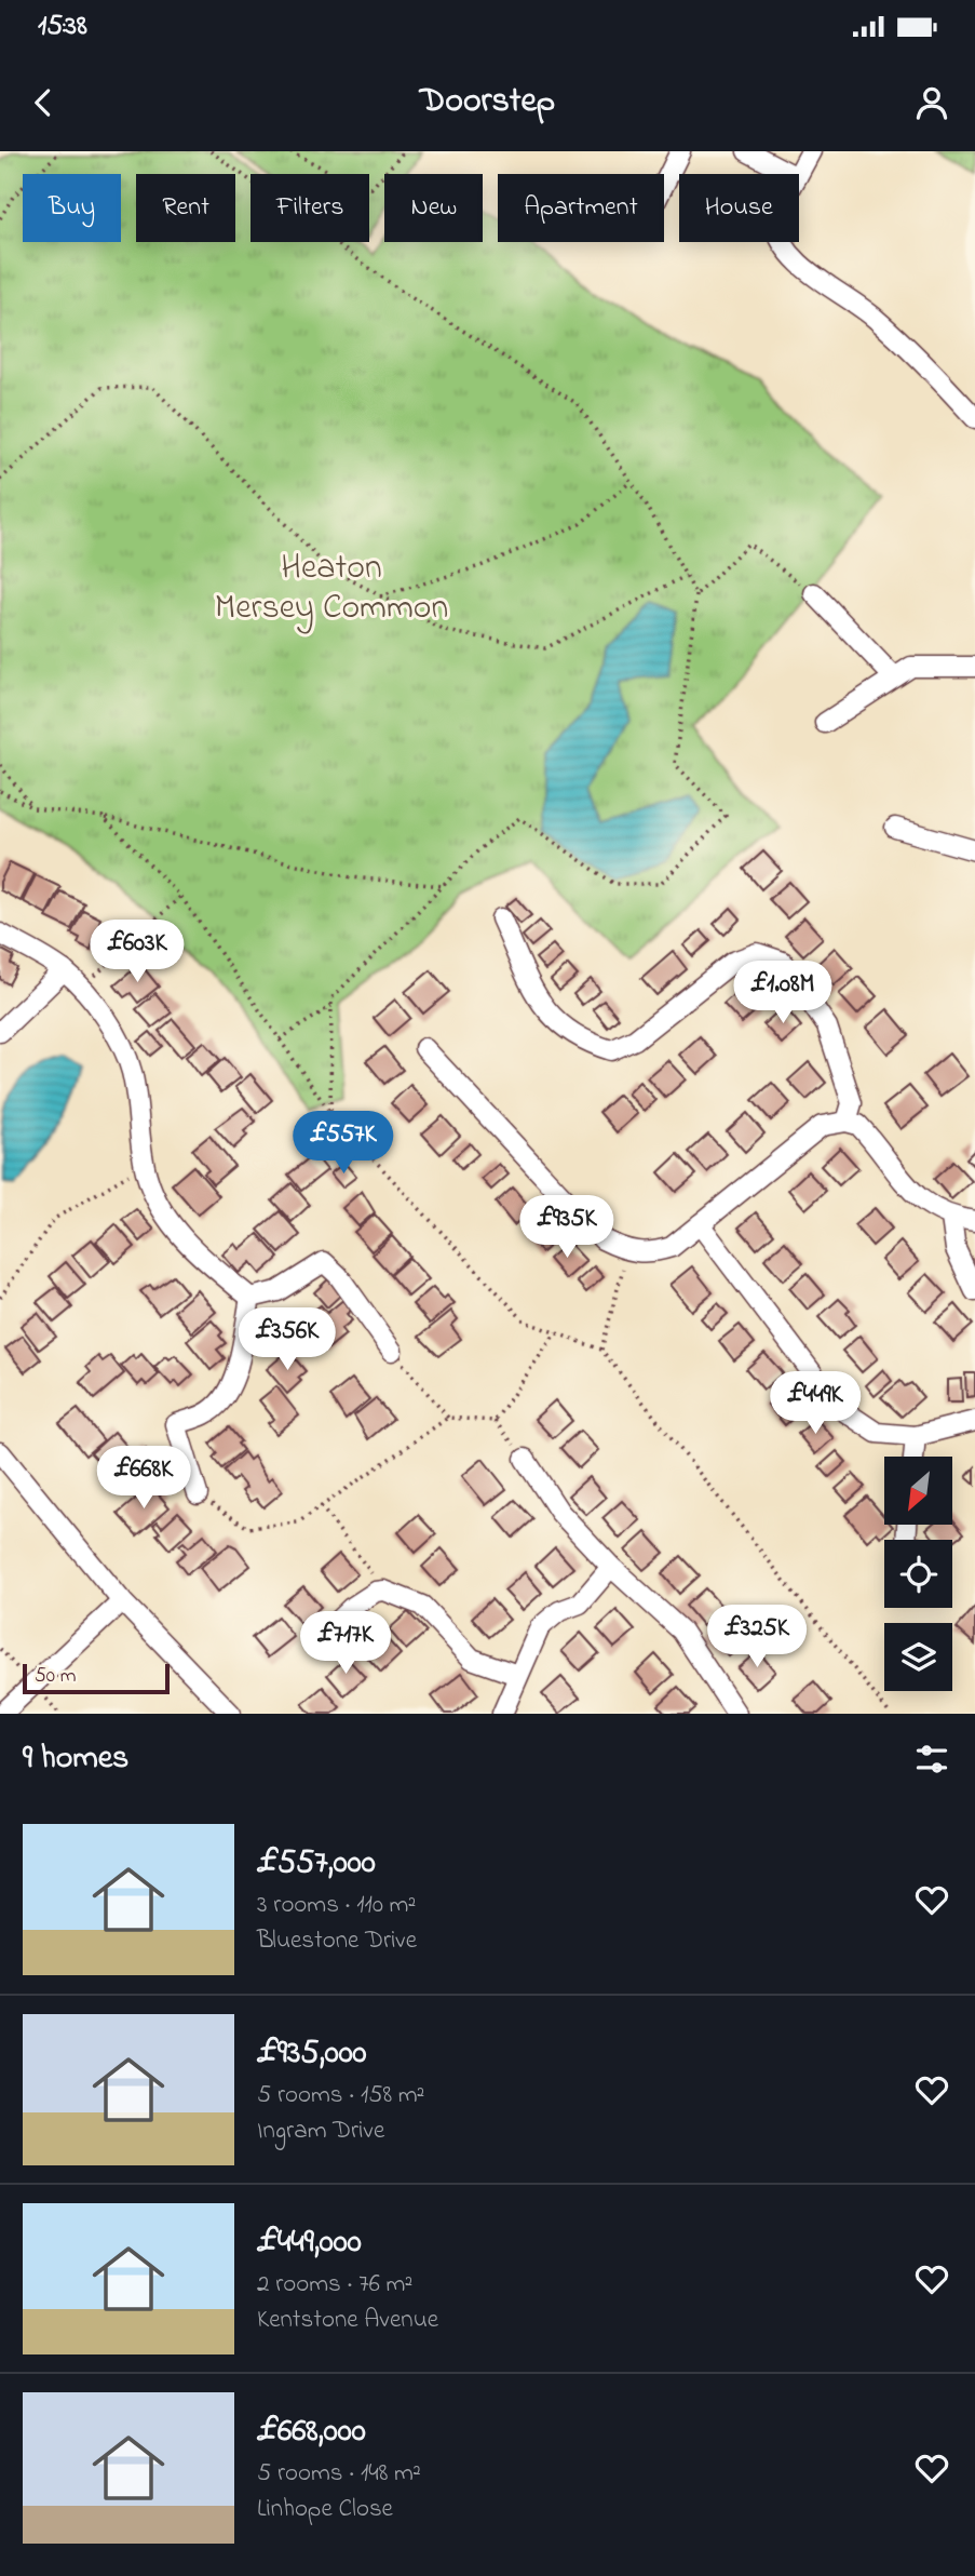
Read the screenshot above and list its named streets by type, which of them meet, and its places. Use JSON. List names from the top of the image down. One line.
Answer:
{"parks":["Heaton Mersey Common"],"scale_bar":"50 m","north":"bottom left","page":{"status":"15:38","header":"Doorstep","chip":["Buy","Rent","Filters","New","Apartment","House"],"price":["£603K","£1.08M","£557K","£935K","£356K","£449K","£668K","£325K","£717K"],"scale":"50 m","heading":"9 homes","list":[{"name":"£557,000","note":"3 rooms · 110 m² · Bluestone Drive"},{"name":"£935,000","note":"5 rooms · 158 m² · Ingram Drive"},{"name":"£449,000","note":"2 rooms · 76 m² · Kentstone Avenue"},{"name":"£668,000","note":"5 rooms · 148 m² · Linhope Close"}]}}
